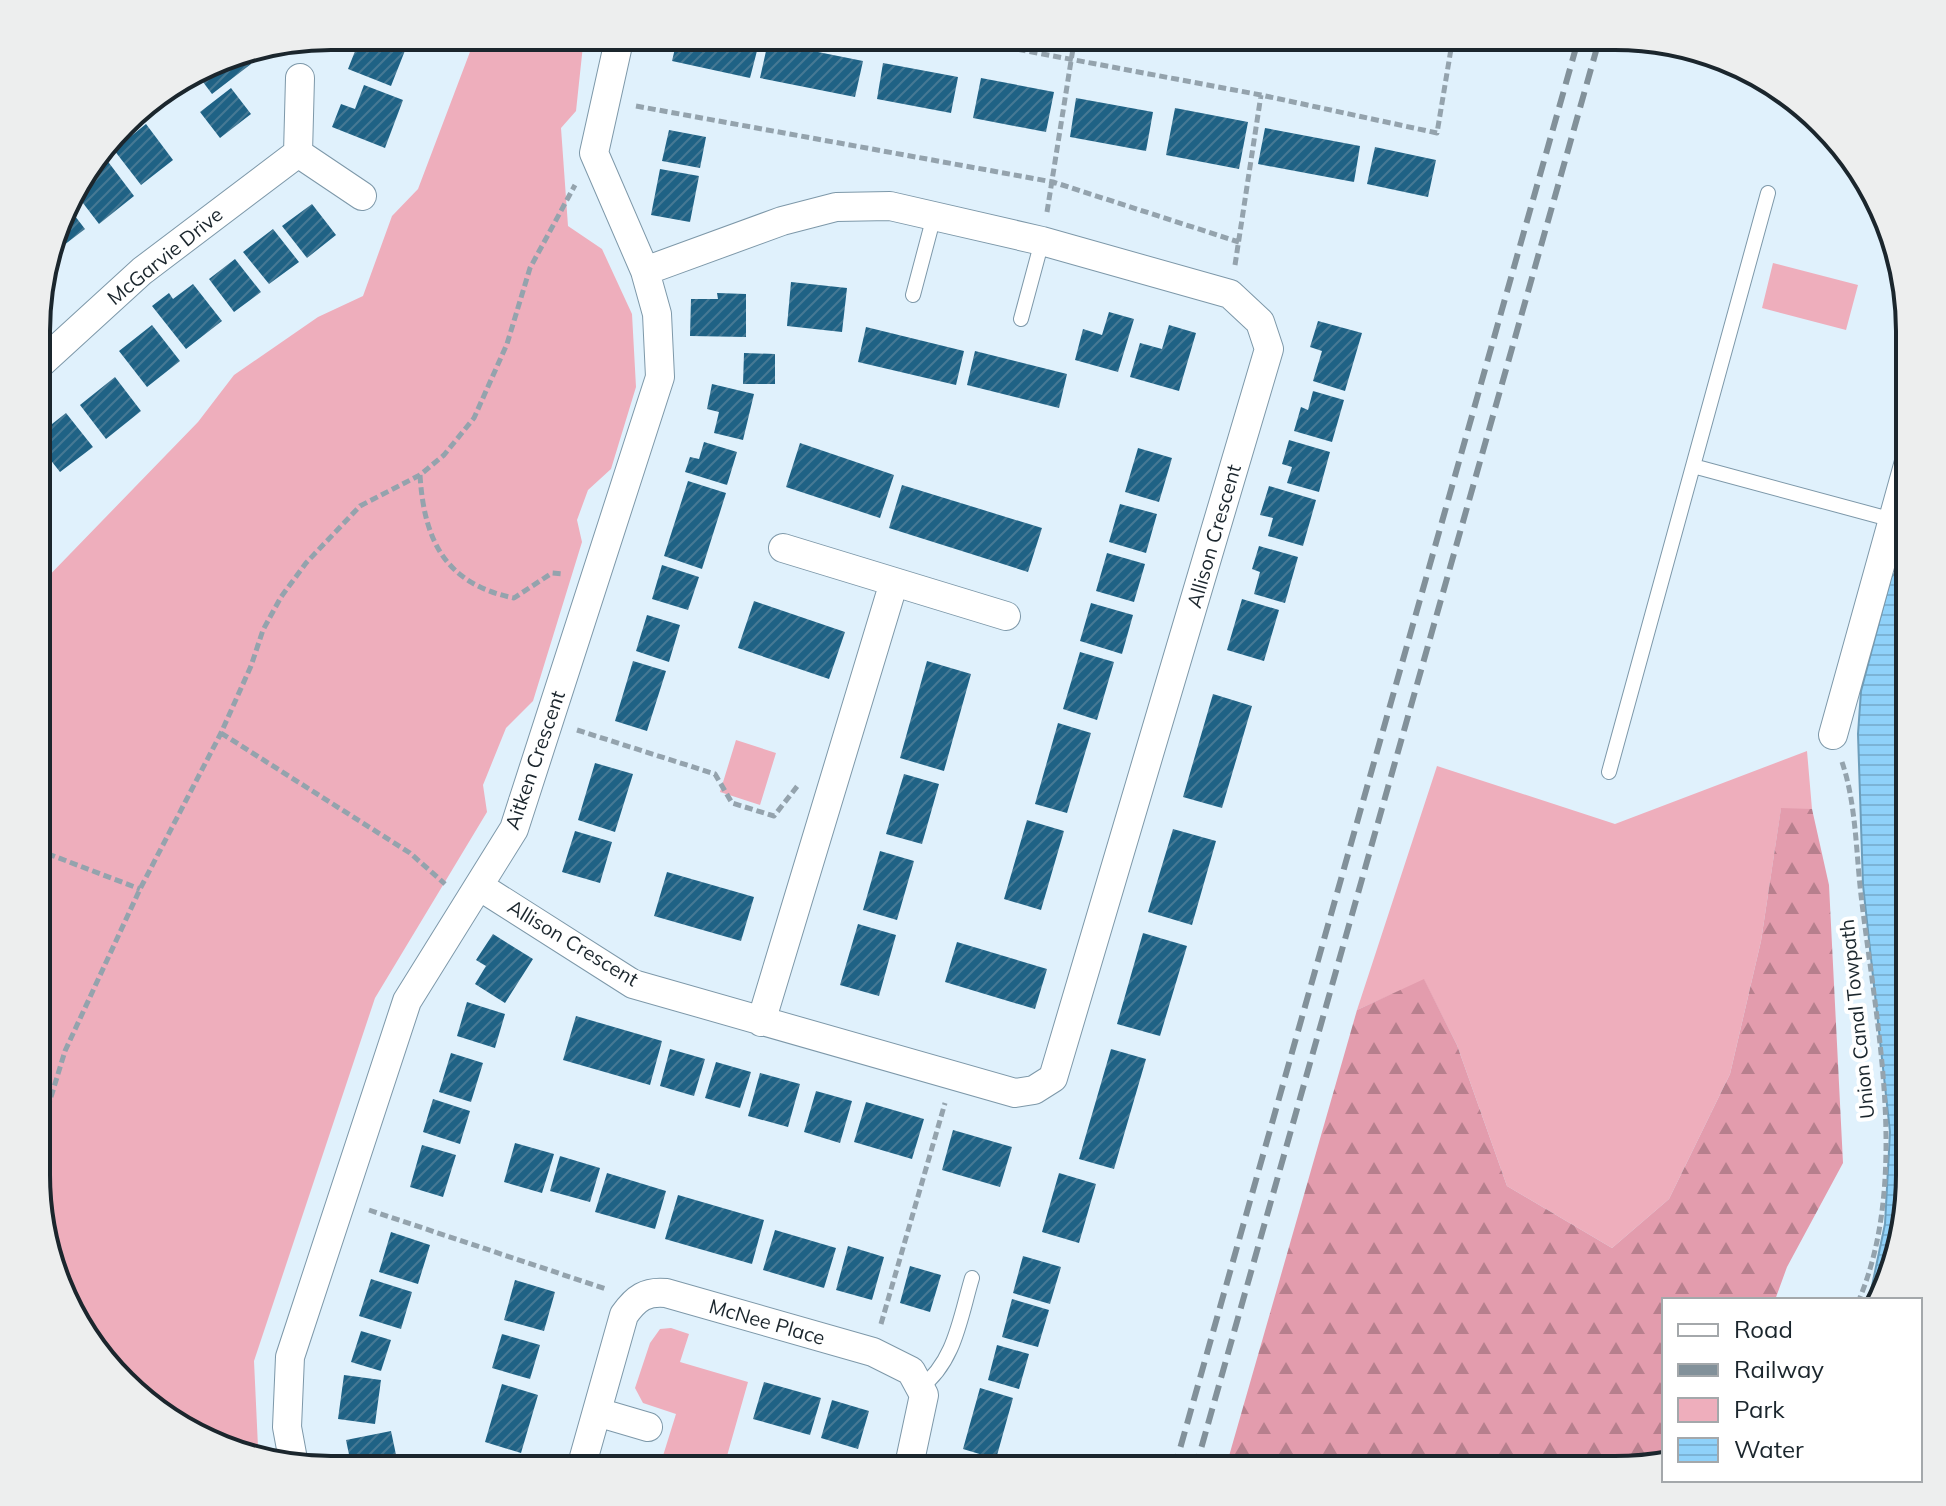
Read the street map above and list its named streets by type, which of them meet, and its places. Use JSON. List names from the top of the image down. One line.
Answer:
{"streets":{"street":["McGarvie Drive","Allison Crescent","Aitken Crescent","McNee Place"],"path":["Union Canal Towpath"]},"crossings":[["Allison Crescent","Aitken Crescent"]],"legend":["Road","Railway","Park","Water"]}
